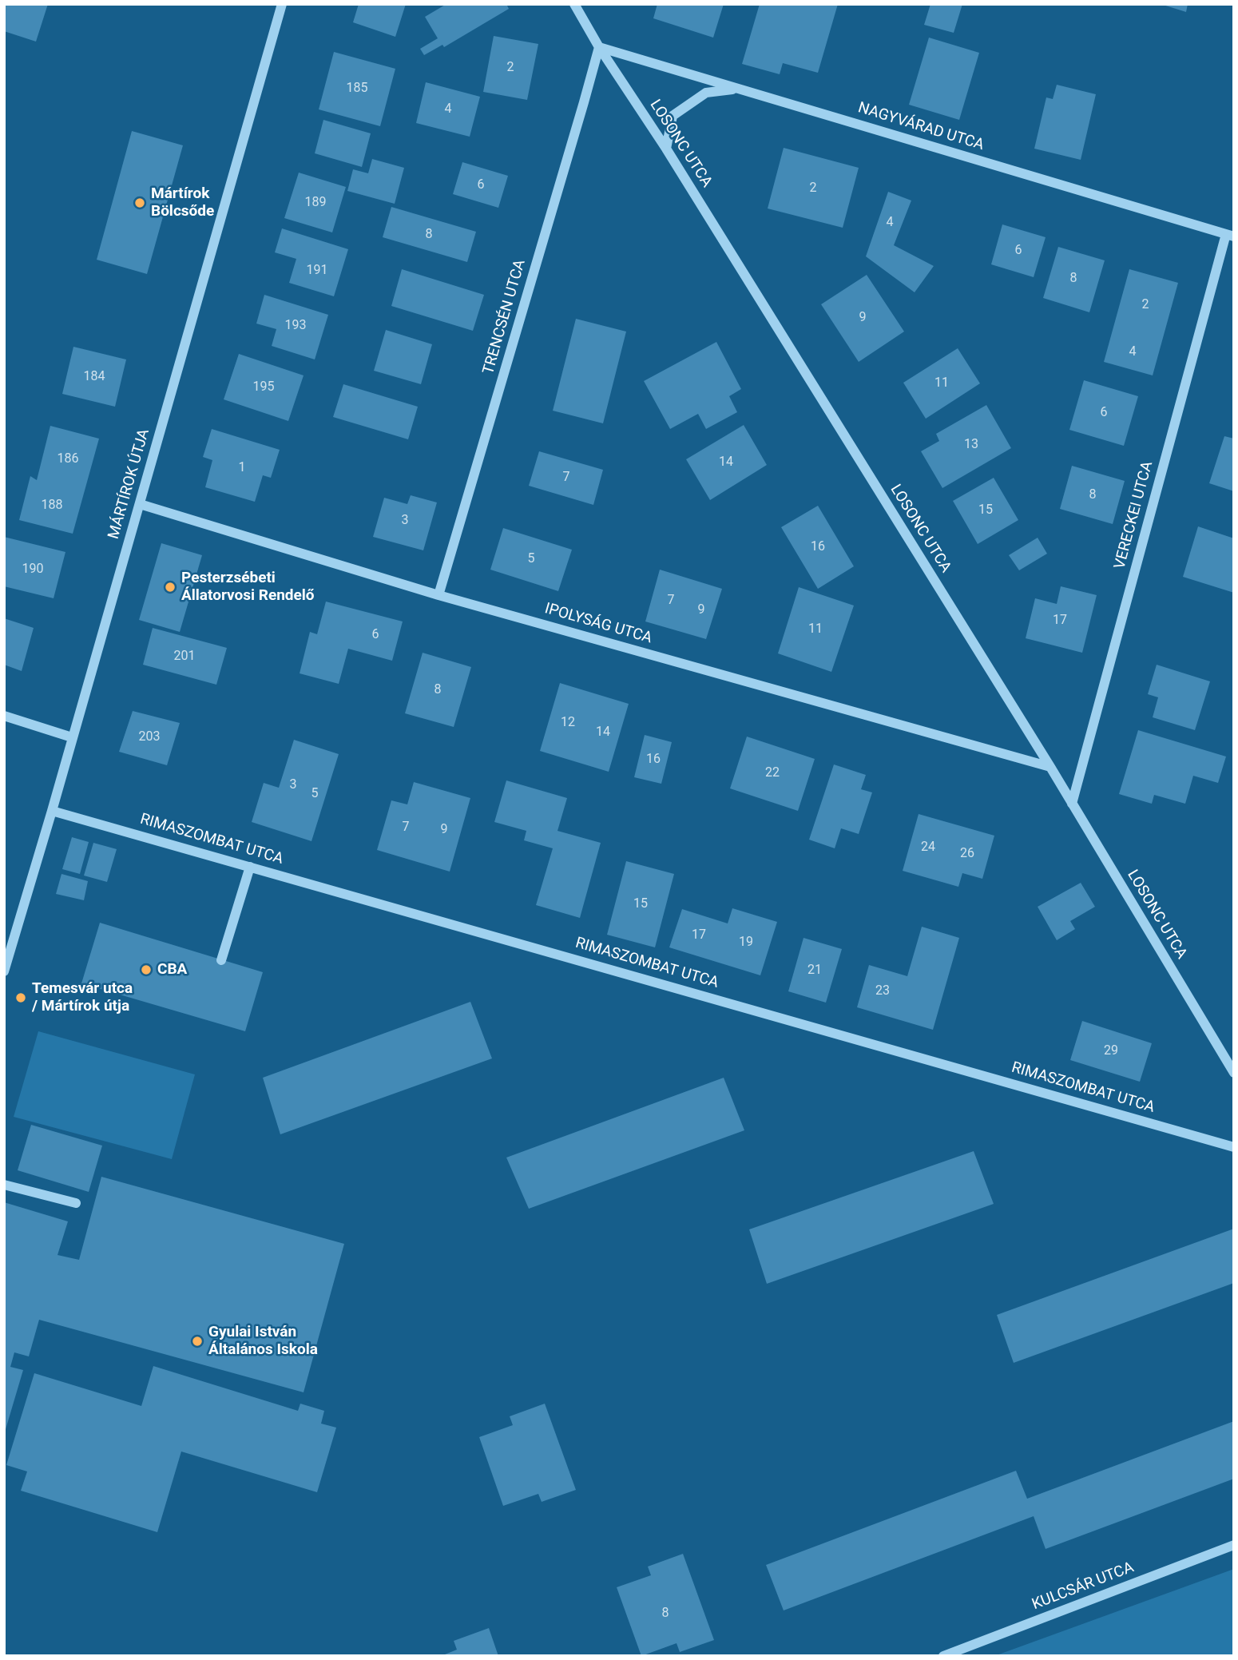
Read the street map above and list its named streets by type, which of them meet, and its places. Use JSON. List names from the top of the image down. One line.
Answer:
{"streets":{"street":["NAGYVÁRAD UTCA","LOSONC UTCA","TRENCSÉN UTCA","MÁRTÍROK ÚTJA","VERECKEI UTCA","IPOLYSÁG UTCA","RIMASZOMBAT UTCA","KULCSÁR UTCA"]},"crossings":[["NAGYVÁRAD UTCA","LOSONC UTCA"],["NAGYVÁRAD UTCA","TRENCSÉN UTCA"],["NAGYVÁRAD UTCA","VERECKEI UTCA"],["LOSONC UTCA","TRENCSÉN UTCA"],["LOSONC UTCA","VERECKEI UTCA"],["LOSONC UTCA","IPOLYSÁG UTCA"],["TRENCSÉN UTCA","IPOLYSÁG UTCA"],["MÁRTÍROK ÚTJA","IPOLYSÁG UTCA"],["MÁRTÍROK ÚTJA","RIMASZOMBAT UTCA"]],"places":["Mártírok Bölcsőde","Pesterzsébeti Állatorvosi Rendelő","CBA","Temesvár utca / Mártírok útja","Gyulai István Általános Iskola"],"house_numbers":["2","185","4","6","2","189","4","8","6","191","8","2","9","193","4","184","11","195","6","13","186","14","1","7","8","188","15","3","16","5","190","7","9","17","11","6","201","8","12","14","203","16","22","3","5","7","9","24","26","15","17","19","21","23","29","8"]}
